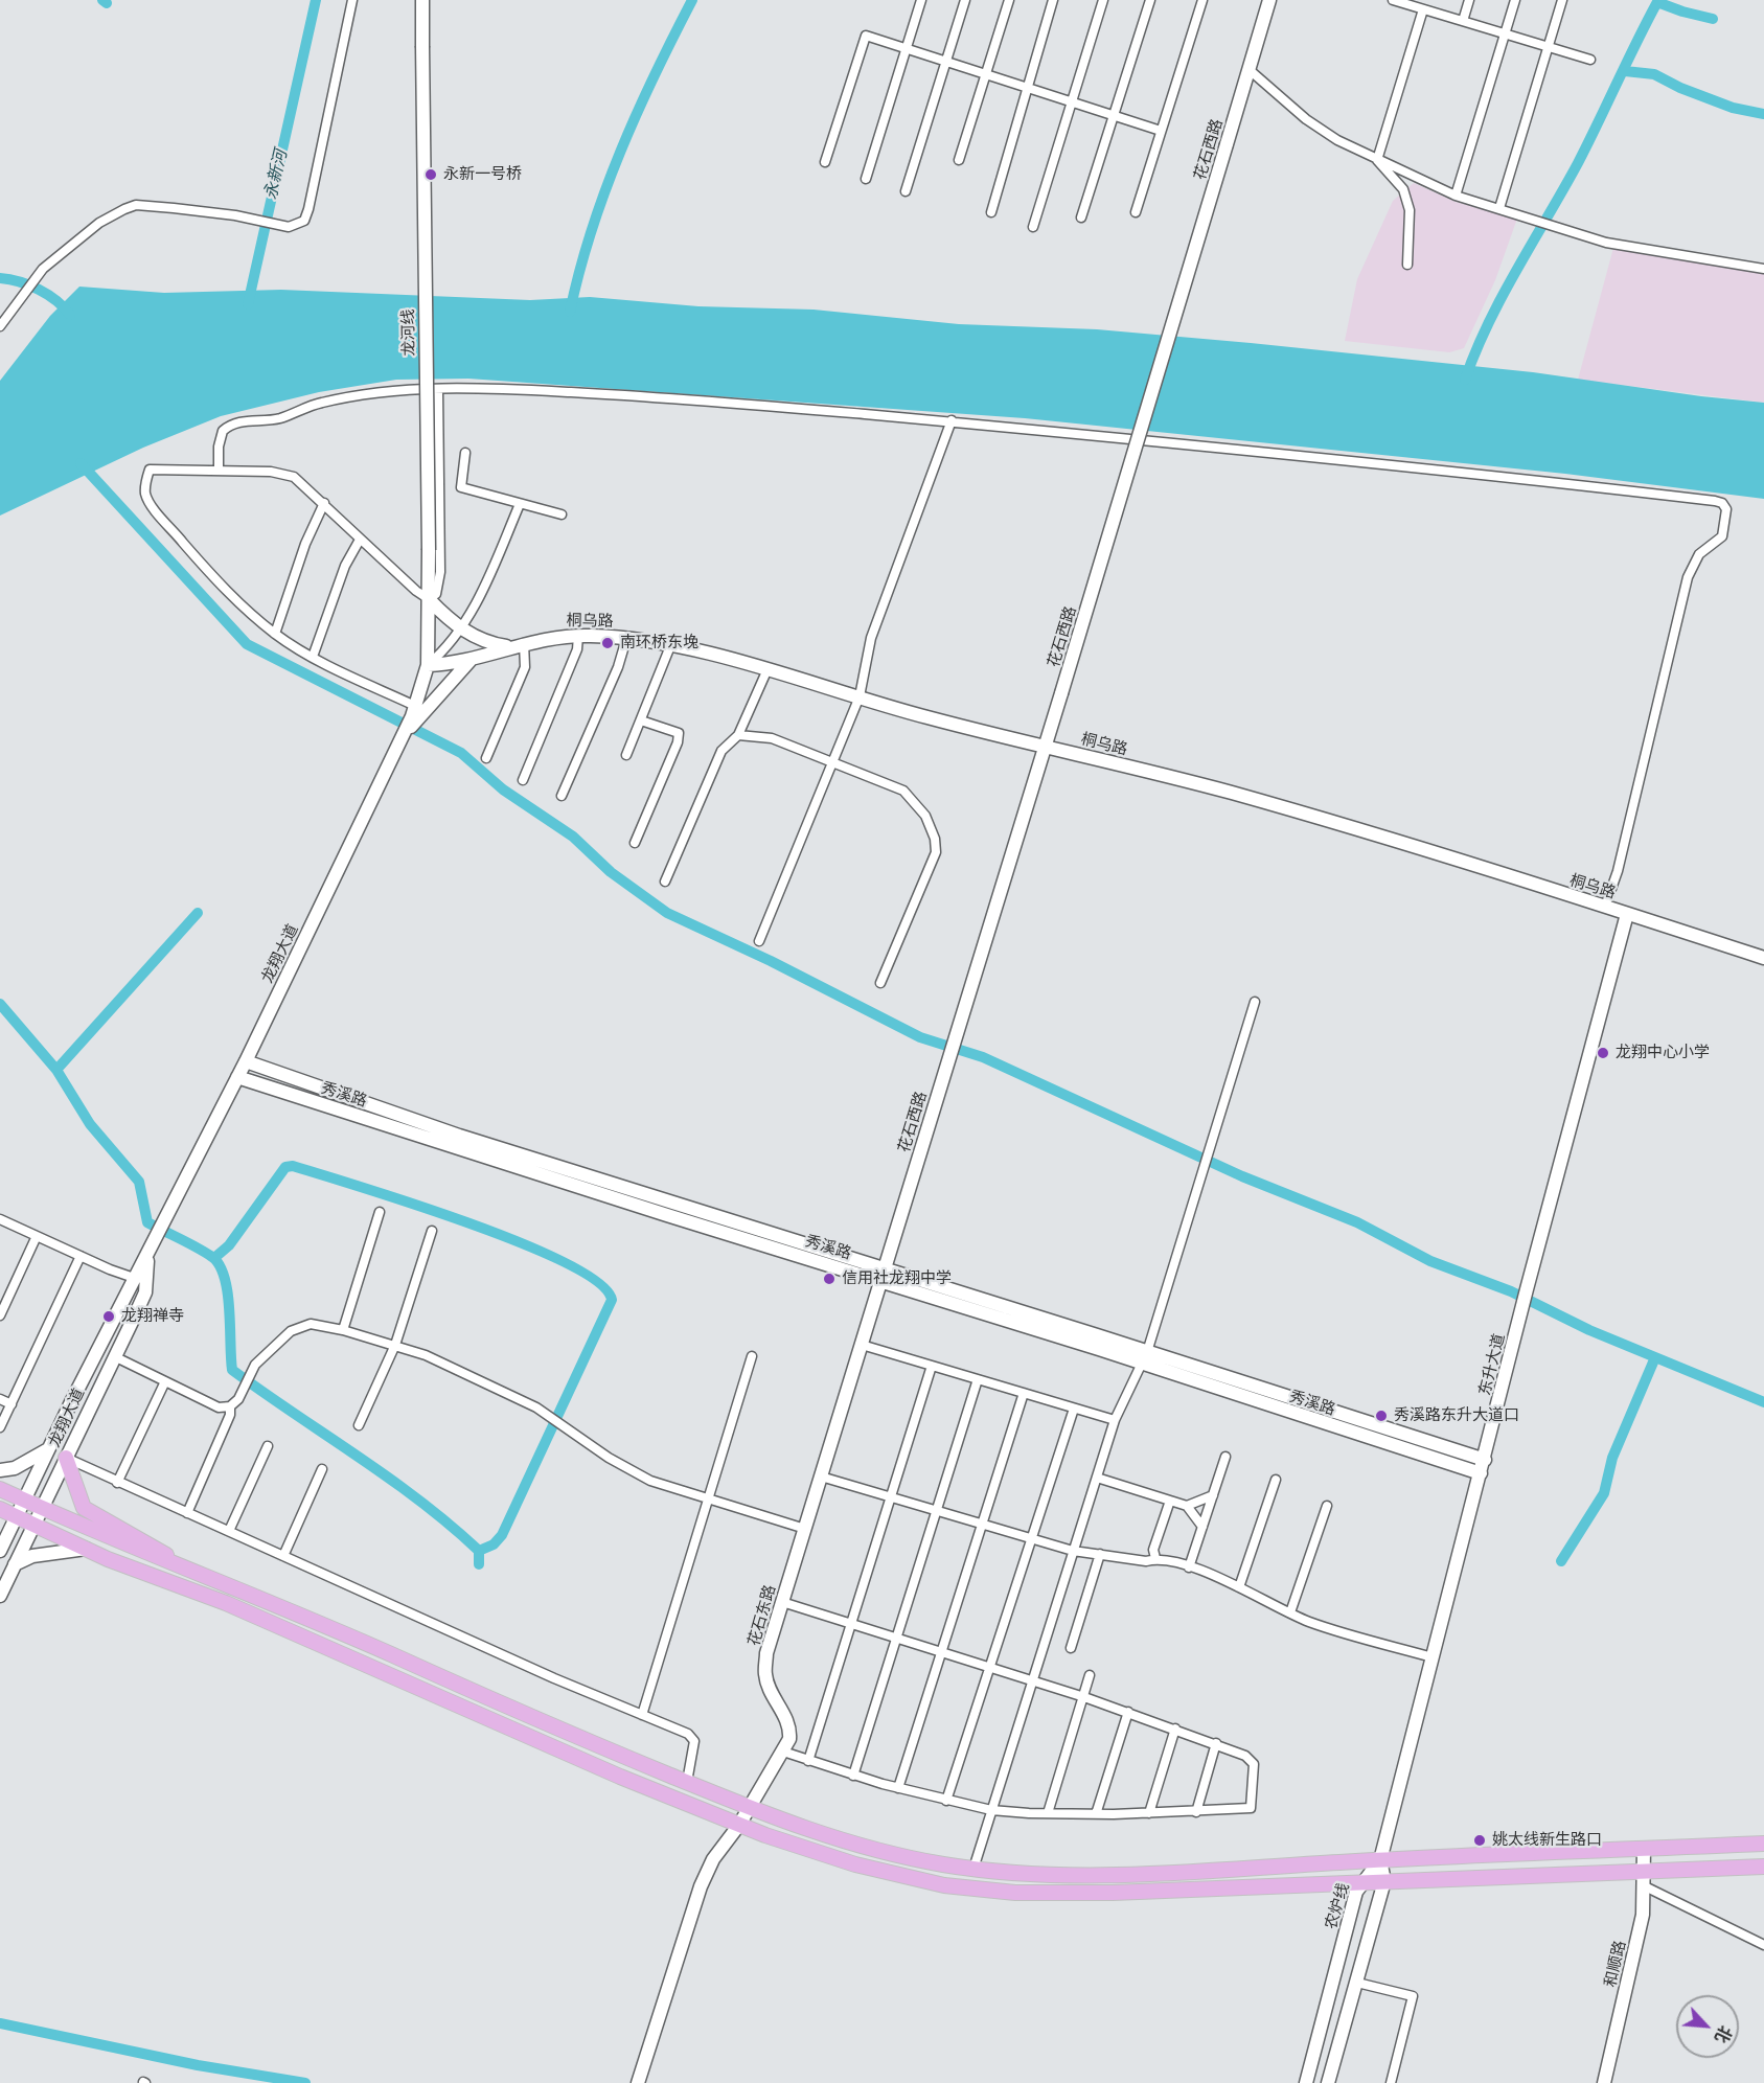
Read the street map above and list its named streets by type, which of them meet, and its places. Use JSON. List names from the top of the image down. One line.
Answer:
{"streets":{"street":["花石西路","龙河线","桐乌路","龙翔大道","秀溪路","东升大道","花石东路","农炉线","和顺路"]},"crossings":[["花石西路","桐乌路"],["花石西路","秀溪路"],["花石西路","花石东路"],["龙河线","桐乌路"],["龙河线","龙翔大道"],["桐乌路","龙翔大道"],["桐乌路","东升大道"],["龙翔大道","秀溪路"],["秀溪路","东升大道"],["秀溪路","花石东路"],["东升大道","农炉线"]],"water":["永新河"],"places":["永新一号桥","南环桥东堍","龙翔中心小学","信用社龙翔中学","龙翔禅寺","秀溪路东升大道口","姚太线新生路口"],"north":"bottom right"}
